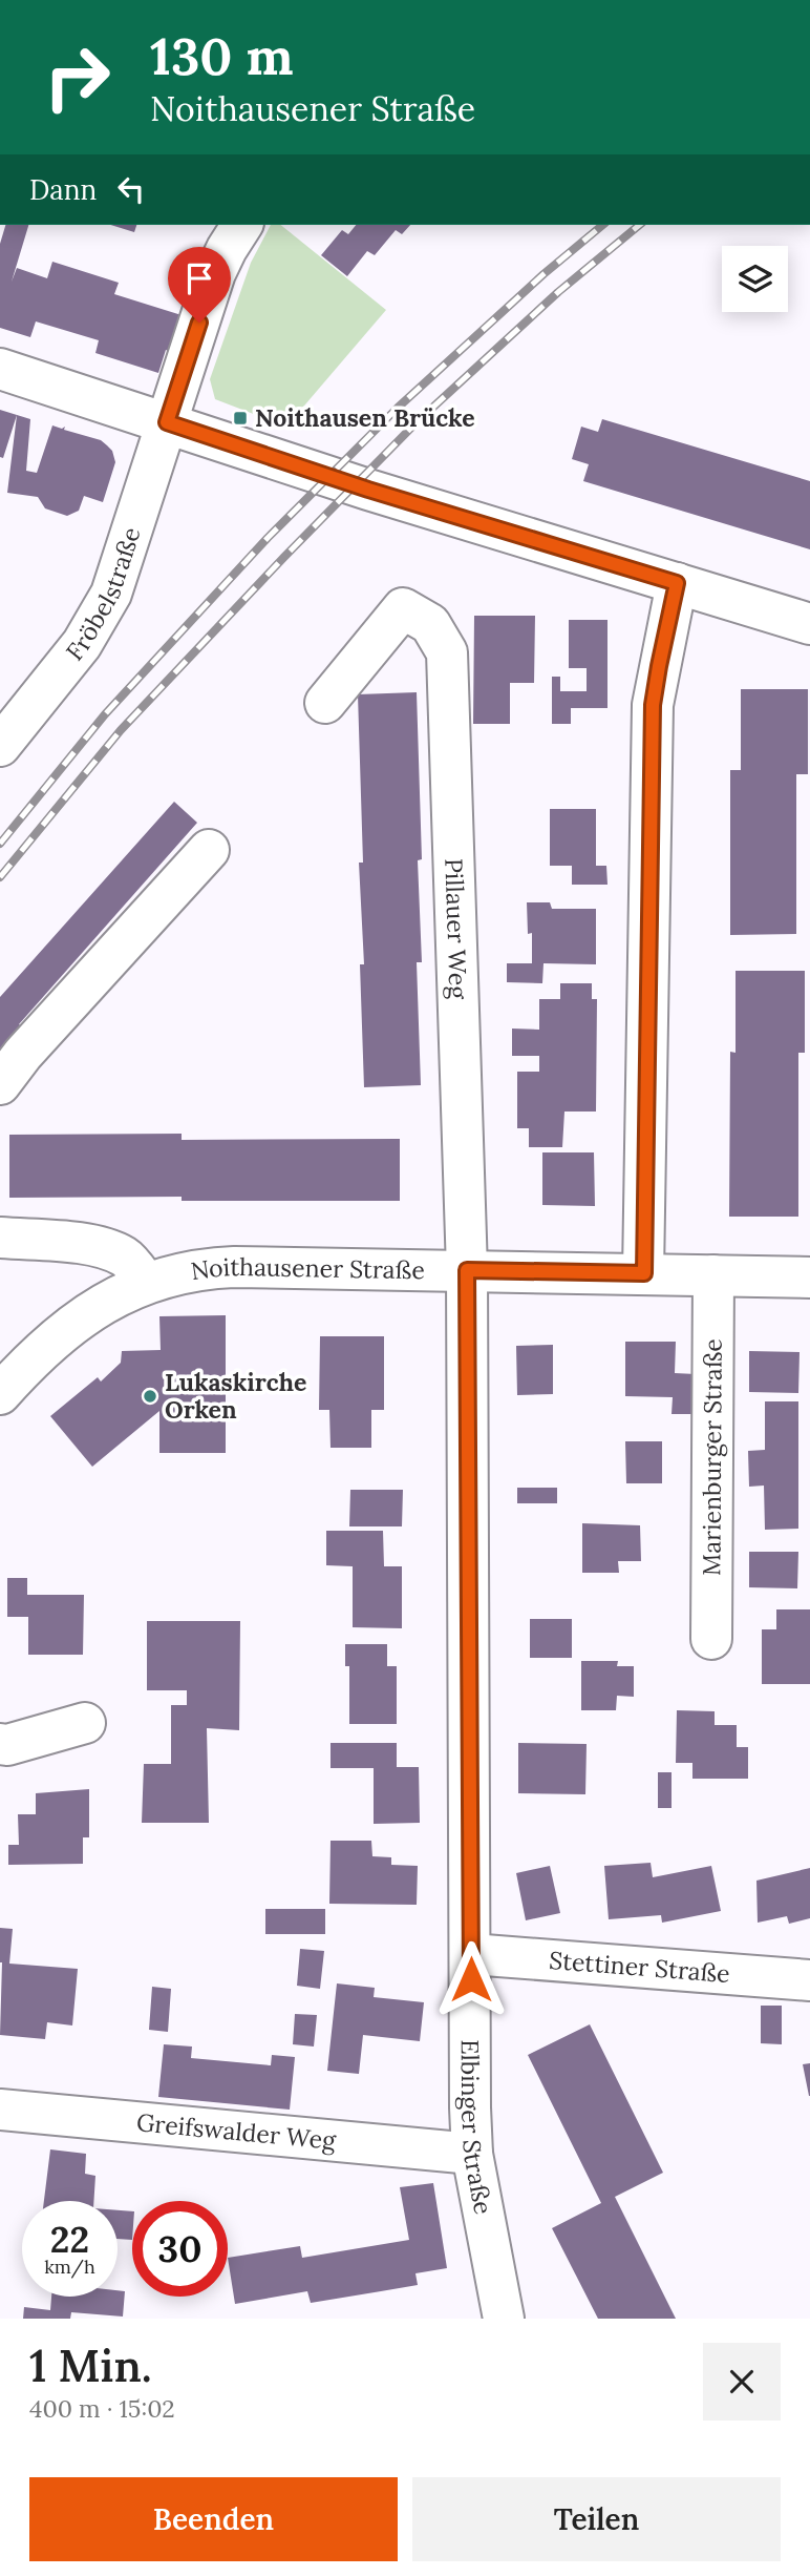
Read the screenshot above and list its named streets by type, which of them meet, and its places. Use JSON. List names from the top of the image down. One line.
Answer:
{"streets":{"street":["Fröbelstraße","Pillauer Weg","Noithausener Straße","Marienburger Straße","Stettiner Straße","Elbinger Straße","Greifswalder Weg"]},"crossings":[["Pillauer Weg","Noithausener Straße"],["Pillauer Weg","Elbinger Straße"],["Noithausener Straße","Marienburger Straße"],["Noithausener Straße","Elbinger Straße"],["Stettiner Straße","Elbinger Straße"],["Elbinger Straße","Greifswalder Weg"]],"places":{"transit":["Noithausen Brücke"],"other":["Lukaskirche Orken"]},"page":{"turn":["130 m","Noithausener Straße"],"then":"Dann","speed":"22 km/h","limit":"30","heading":["1 Min.","400 m · 15:02"],"buttons":["Beenden","Teilen"]}}
